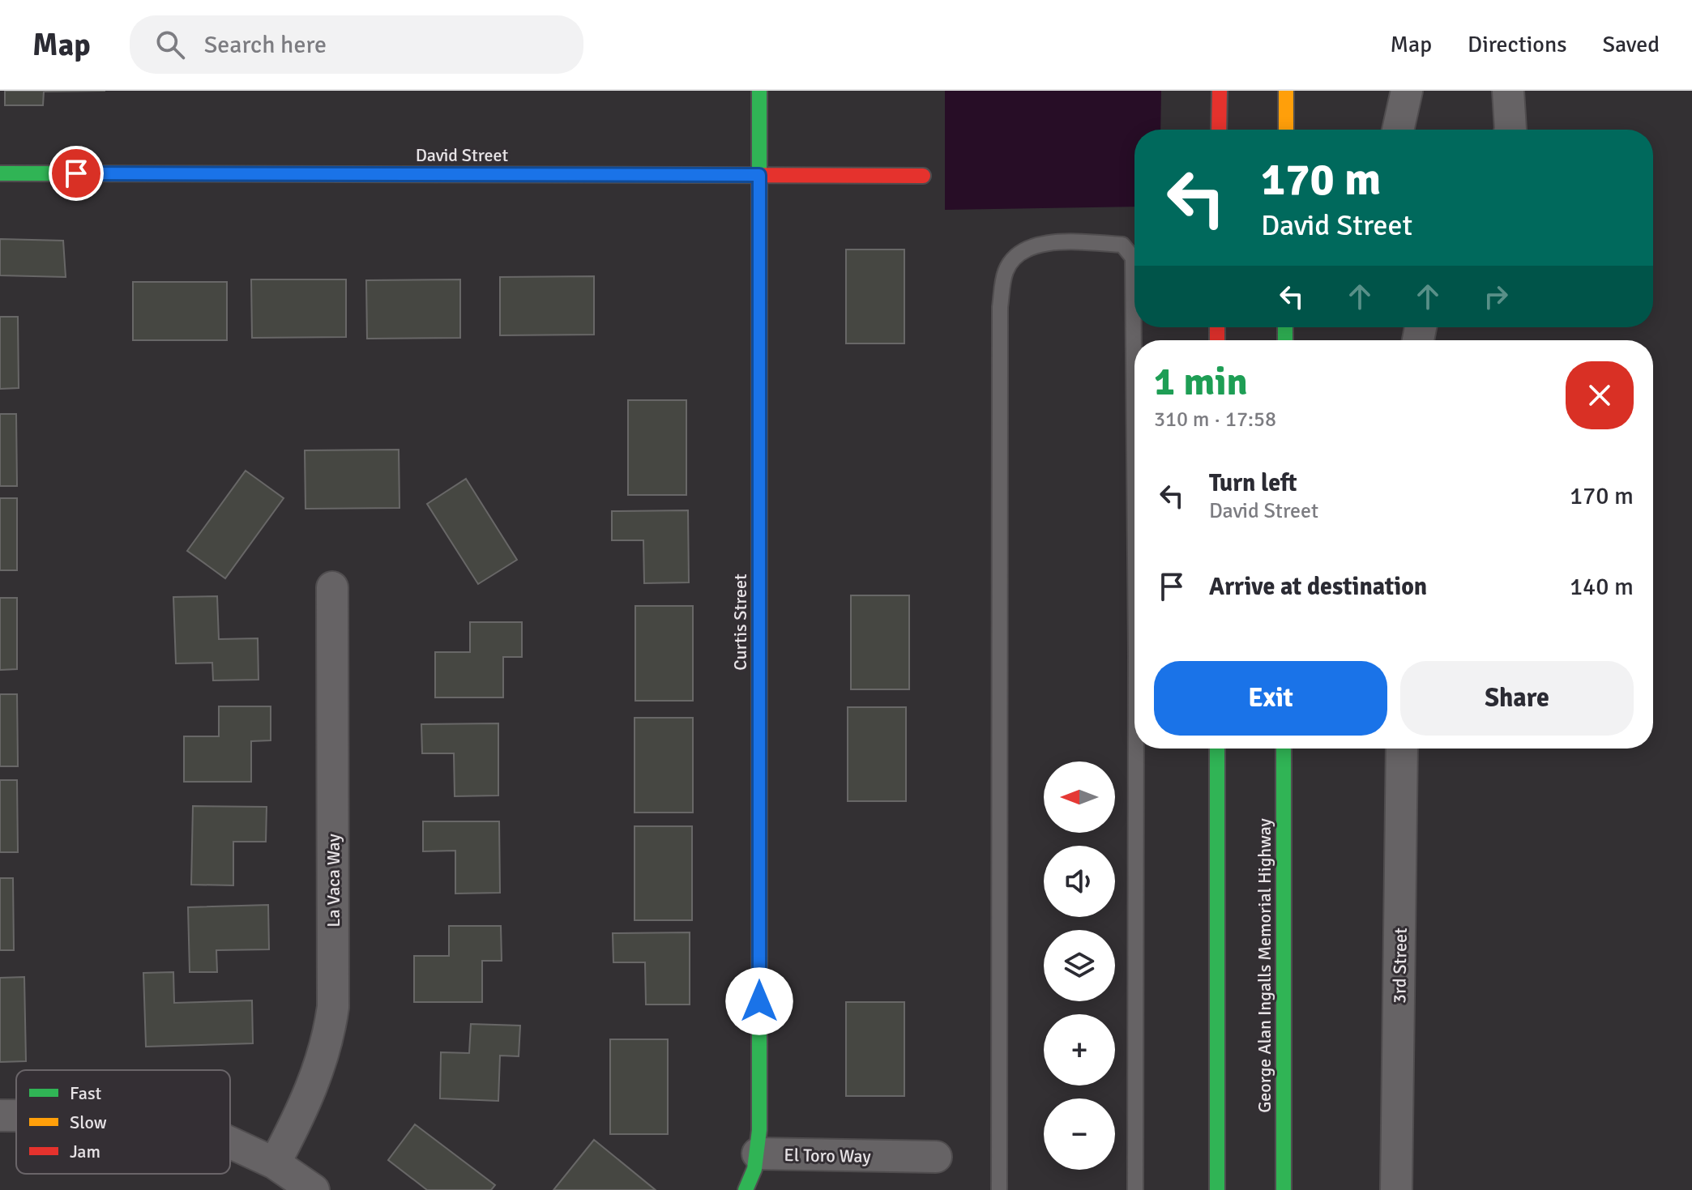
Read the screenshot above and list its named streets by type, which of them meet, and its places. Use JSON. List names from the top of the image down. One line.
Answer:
{"streets":{"main road":["David Street","Curtis Street","George Alan Ingalls Memorial Highway","El Toro Way"],"street":["La Vaca Way","3rd Street"]},"crossings":[["David Street","Curtis Street"],["Curtis Street","El Toro Way"]],"legend":["Fast","Slow","Jam"],"north":"left","page":{"header":"Map","search":"Search here","nav":["Map","Directions","Saved"],"turn":["170 m","David Street"],"heading":["1 min","310 m · 17:58"],"list":[{"name":"Turn left","note":"David Street","value":"170 m"},{"name":"Arrive at destination","value":"140 m"}],"buttons":["Exit","Share"],"map_buttons":["+","−"]}}
